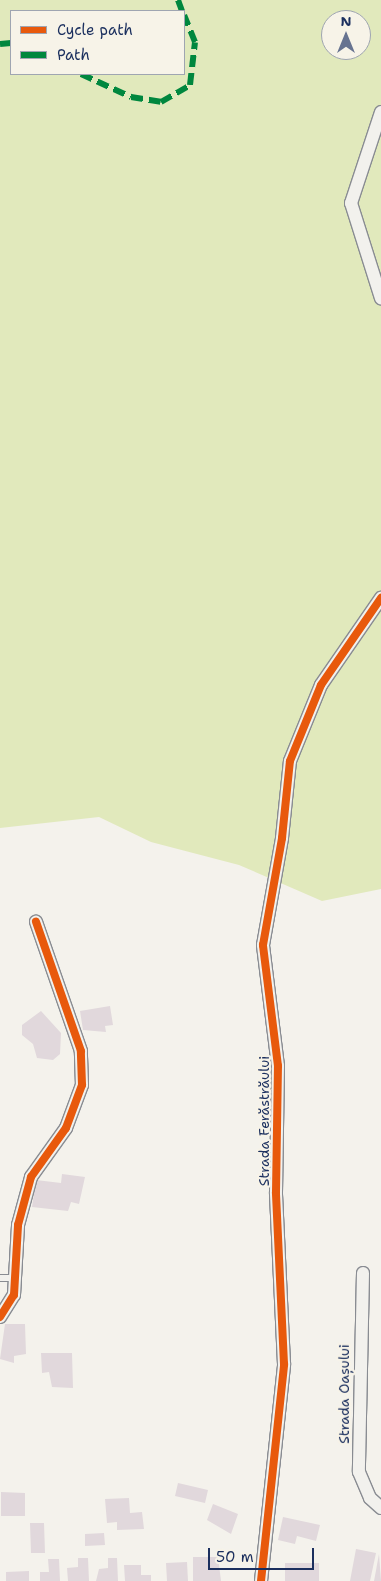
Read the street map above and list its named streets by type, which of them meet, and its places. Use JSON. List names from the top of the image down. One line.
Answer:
{"streets":{"street":["Strada Ferăstrăului","Strada Oașului"]},"legend":["Cycle path","Path"],"scale_bar":"50 m","north":"top"}
